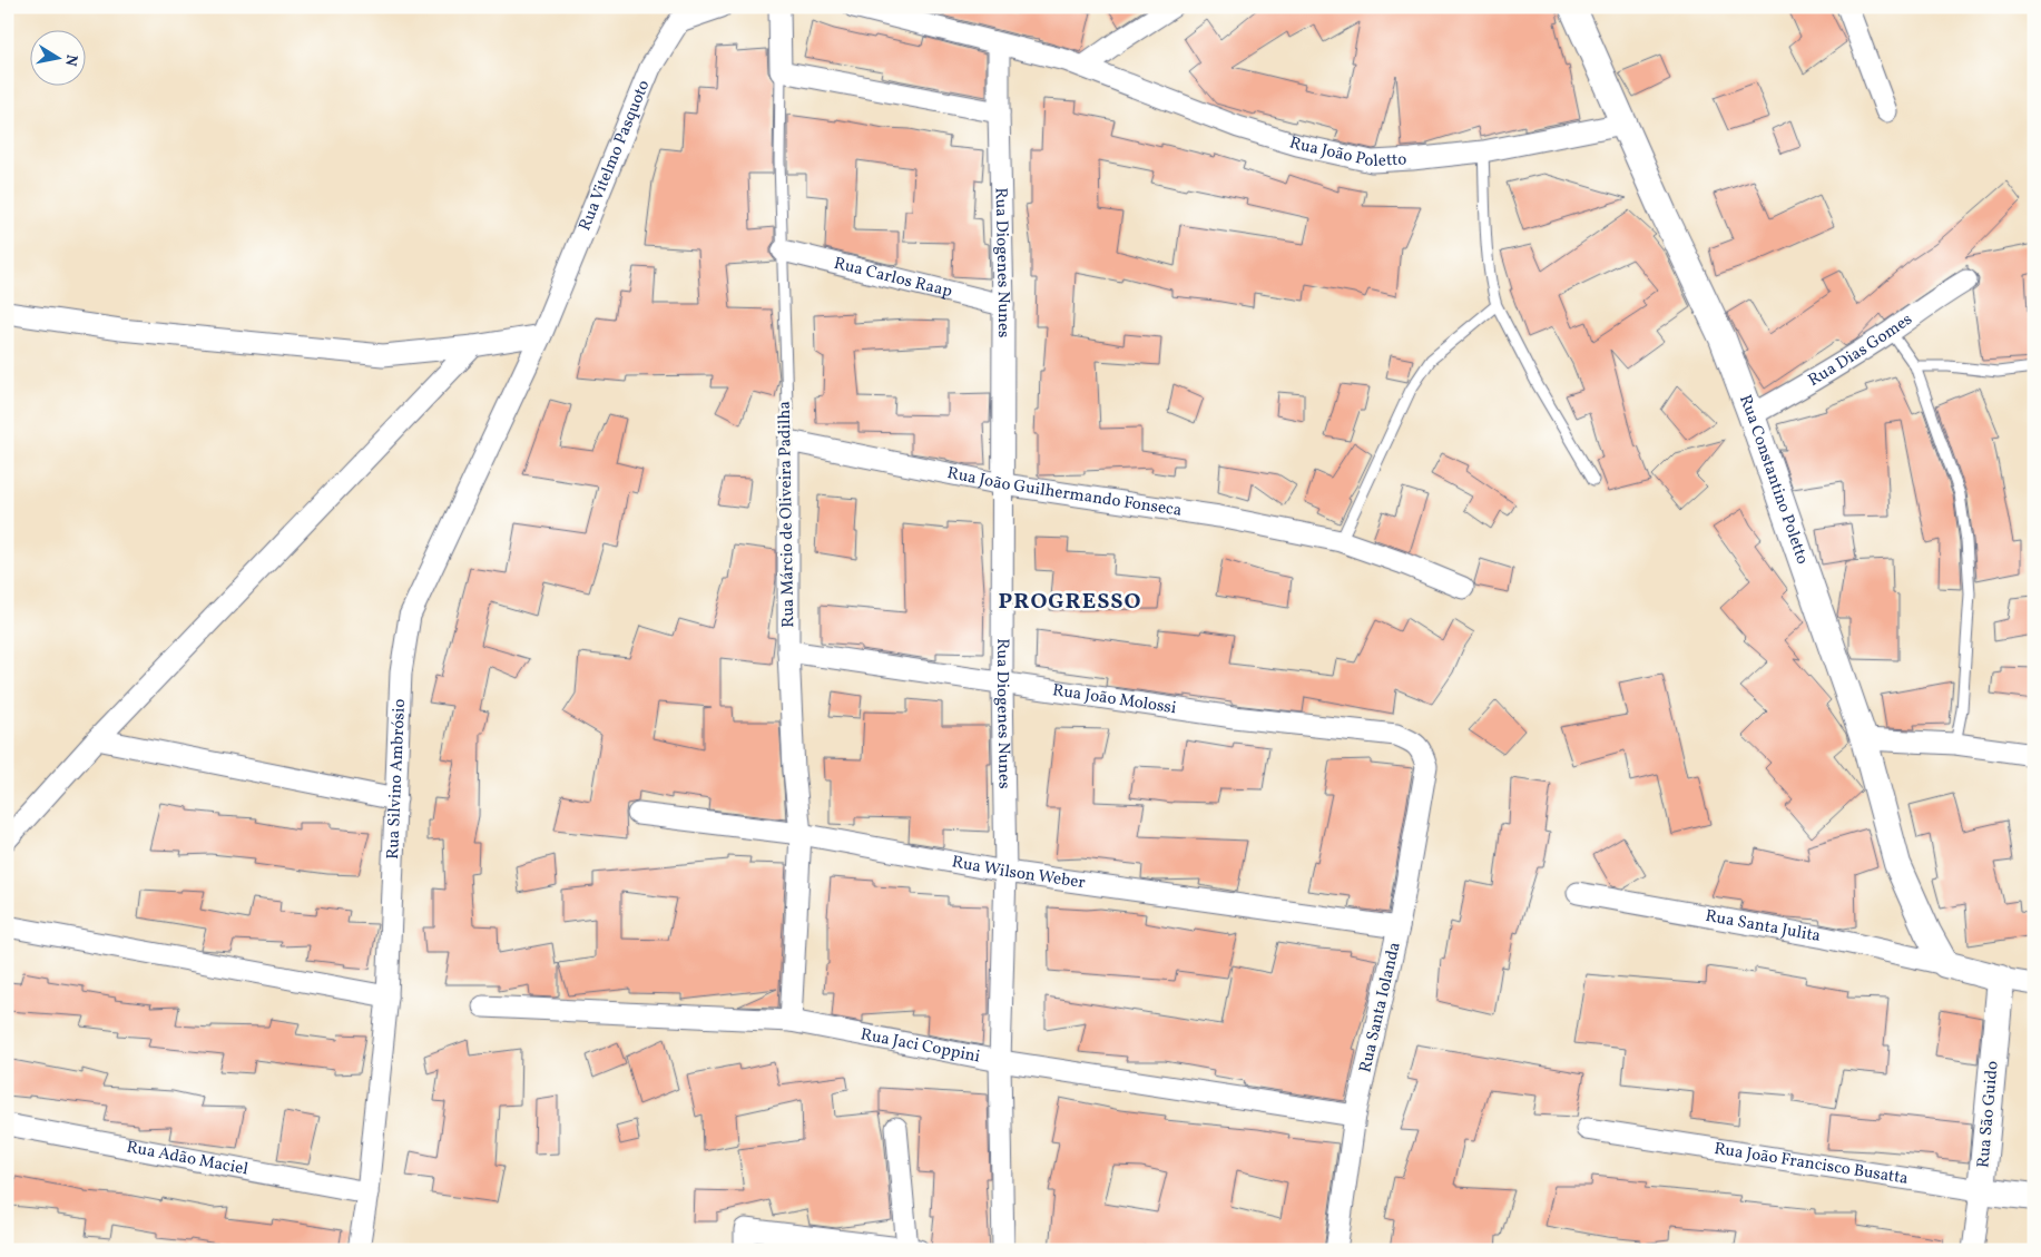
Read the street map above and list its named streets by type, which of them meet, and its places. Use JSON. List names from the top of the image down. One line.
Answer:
{"streets":{"street":["Rua João Poletto","Rua Vitelmo Pasquoto","Rua Diogenes Nunes","Rua Carlos Raap","Rua Dias Gomes","Rua Constantino Poletto","Rua João Guilhermando Fonseca","Rua Márcio de Oliveira Padilha","Rua João Molossi","Rua Silvino Ambrósio","Rua Wilson Weber","Rua Santa Julita","Rua Santa Iolanda","Rua Jaci Coppini","Rua São Guido","Rua Adão Maciel","Rua João Francisco Busatta"]},"crossings":[["Rua João Poletto","Rua Diogenes Nunes"],["Rua João Poletto","Rua Constantino Poletto"],["Rua Vitelmo Pasquoto","Rua Silvino Ambrósio"],["Rua Diogenes Nunes","Rua Carlos Raap"],["Rua Diogenes Nunes","Rua João Guilhermando Fonseca"],["Rua Diogenes Nunes","Rua João Molossi"],["Rua Diogenes Nunes","Rua Wilson Weber"],["Rua Diogenes Nunes","Rua Jaci Coppini"],["Rua Carlos Raap","Rua Márcio de Oliveira Padilha"],["Rua Dias Gomes","Rua Constantino Poletto"],["Rua Constantino Poletto","Rua Santa Julita"],["Rua João Guilhermando Fonseca","Rua Márcio de Oliveira Padilha"],["Rua Márcio de Oliveira Padilha","Rua João Molossi"],["Rua Márcio de Oliveira Padilha","Rua Wilson Weber"],["Rua Márcio de Oliveira Padilha","Rua Jaci Coppini"],["Rua João Molossi","Rua Santa Iolanda"],["Rua Silvino Ambrósio","Rua Adão Maciel"],["Rua Wilson Weber","Rua Santa Iolanda"],["Rua Santa Iolanda","Rua Jaci Coppini"],["Rua São Guido","Rua João Francisco Busatta"]],"districts":["PROGRESSO"],"north":"right"}
